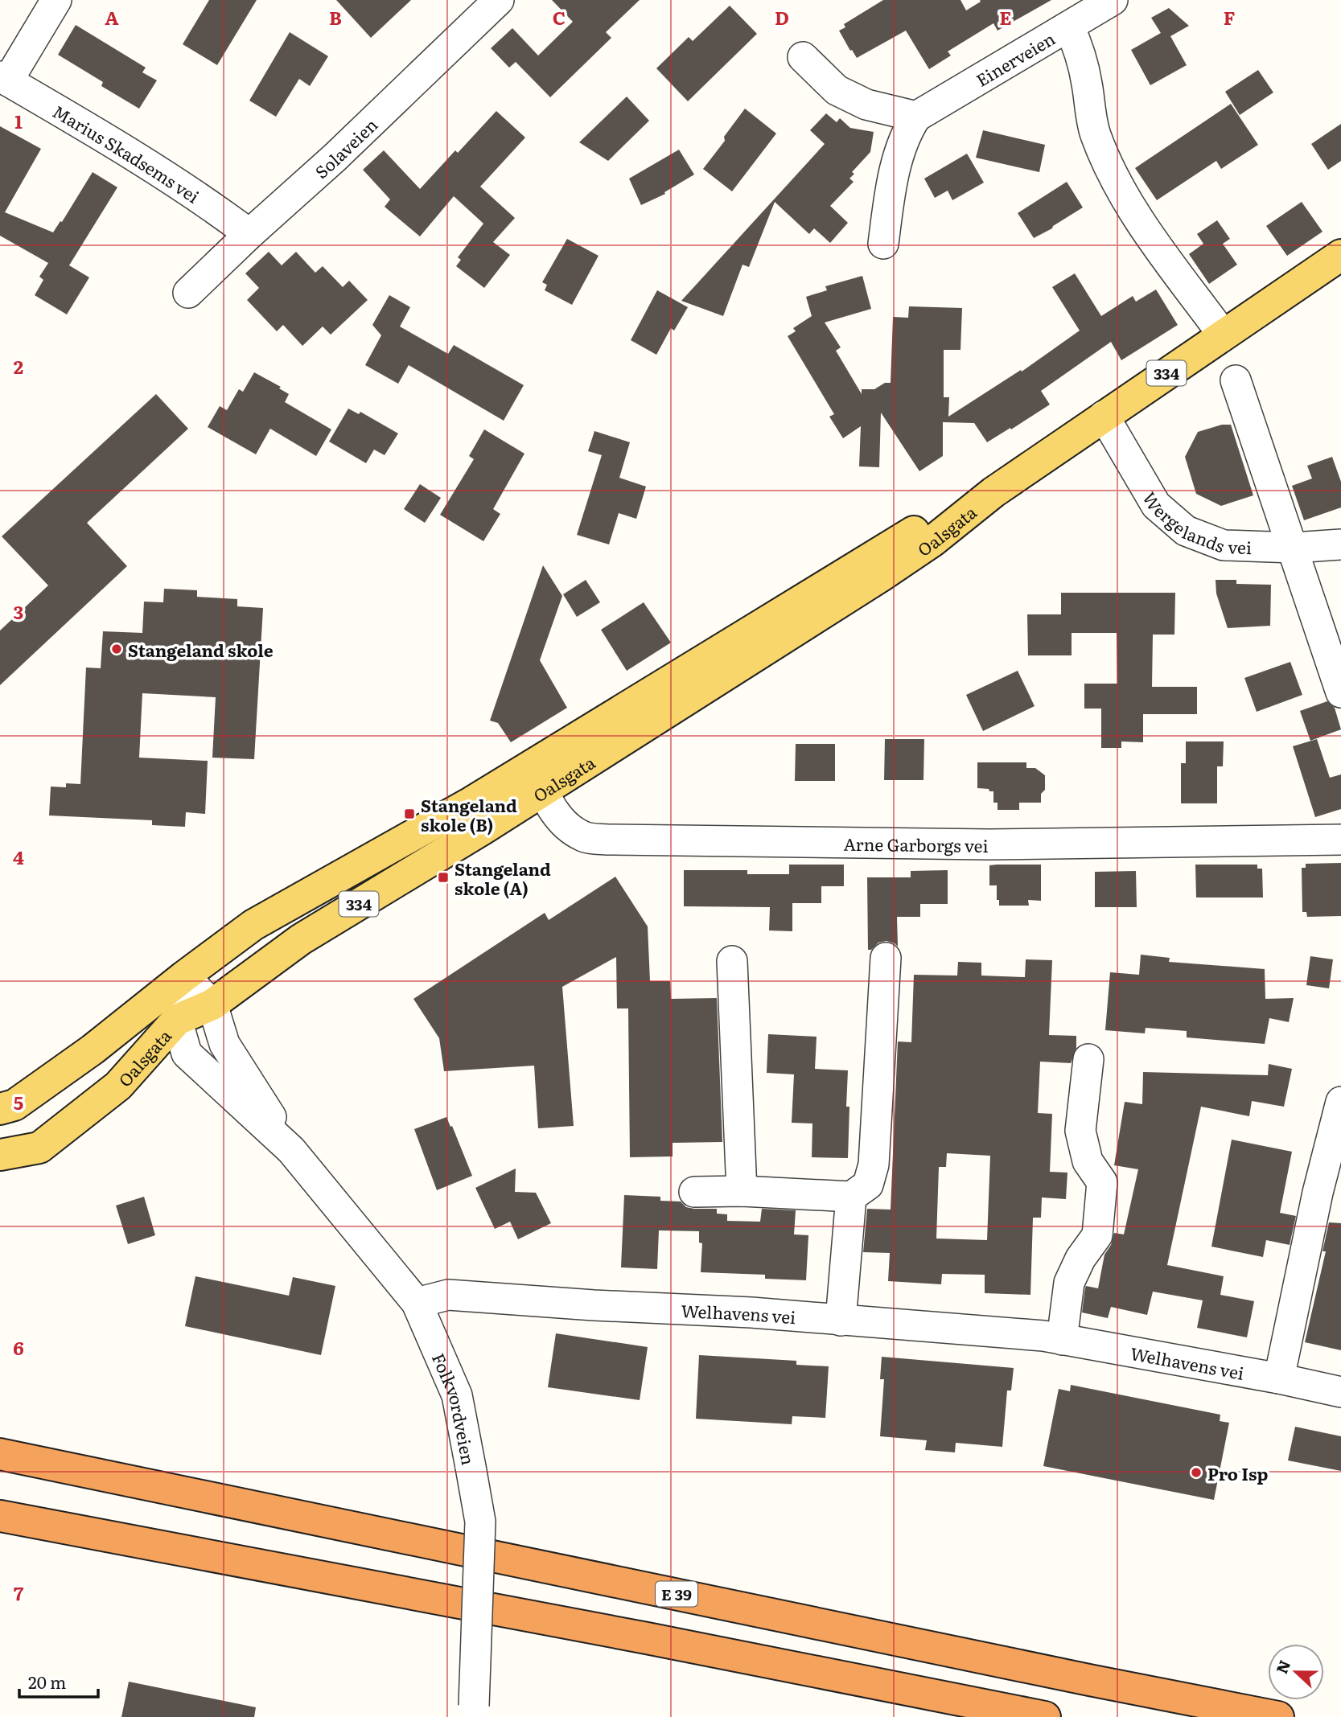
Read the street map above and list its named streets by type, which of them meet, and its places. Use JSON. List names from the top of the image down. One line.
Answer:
{"streets":{"highway":["E 39"],"main road":["334","Oalsgata"],"street":["Einerveien","Solaveien","Marius Skadsems vei","Wergelands vei","Arne Garborgs vei","Welhavens vei","Folkvordveien"]},"crossings":[["Solaveien","Marius Skadsems vei"],["Wergelands vei","Oalsgata"],["Oalsgata","Arne Garborgs vei"],["Oalsgata","Folkvordveien"],["Welhavens vei","Folkvordveien"]],"places":{"other":["Stangeland skole","Pro Isp"],"transit":["Stangeland skole (B)","Stangeland skole (A)"]},"scale_bar":"20 m","north":"left","grid":{"columns":["A","B","C","D","E","F"],"rows":["1","2","3","4","5","6","7"]}}
